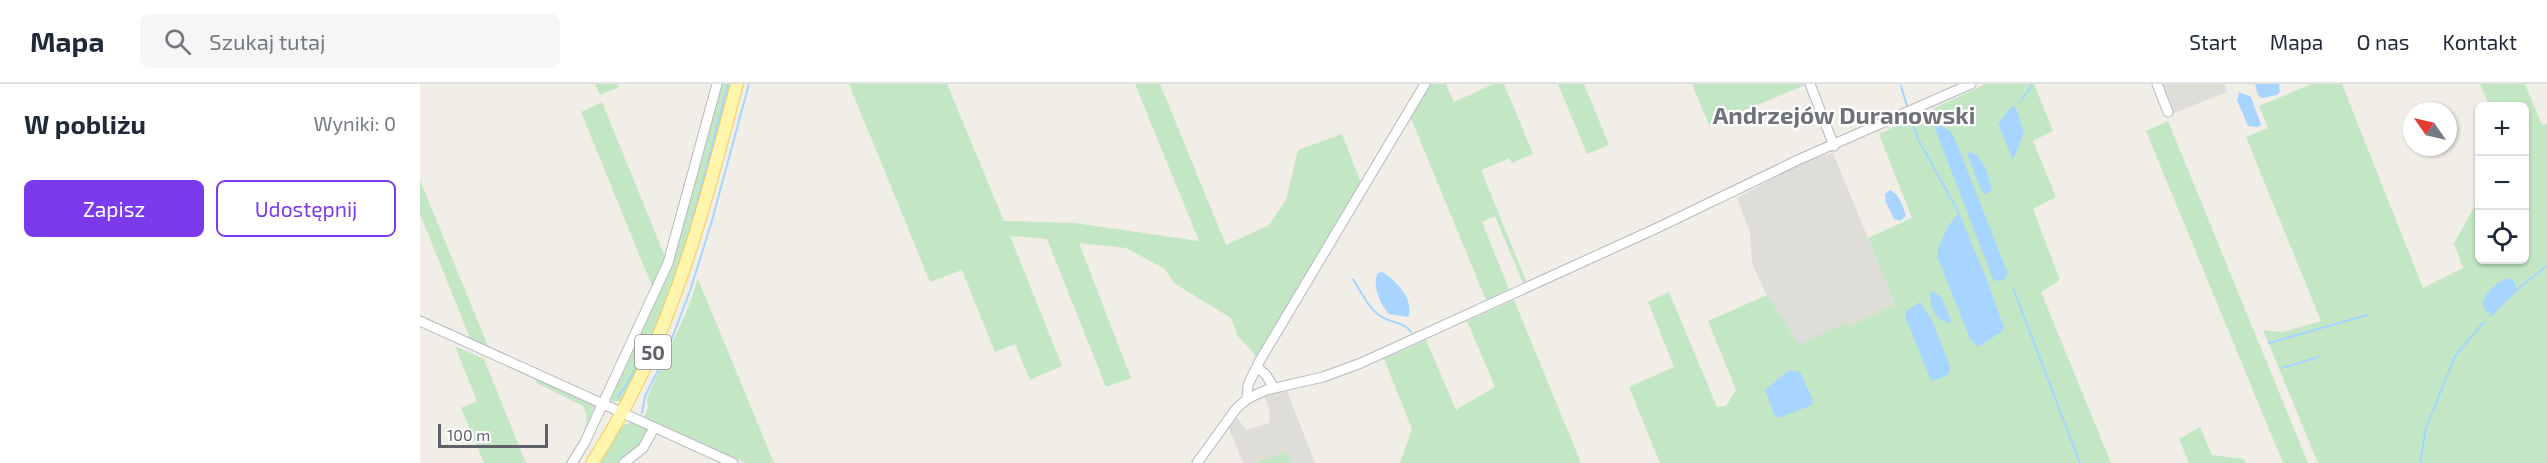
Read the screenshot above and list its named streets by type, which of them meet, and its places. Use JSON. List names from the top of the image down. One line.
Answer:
{"streets":{"main road":["50"]},"districts":["Andrzejów Duranowski"],"scale_bar":"100 m","north":"top left","page":{"header":"Mapa","search":"Szukaj tutaj","nav":["Start","Mapa","O nas","Kontakt"],"heading":["W pobliżu","Wyniki: 0"],"map_buttons":["+","−"],"buttons":["Zapisz","Udostępnij"],"scale":"100 m"}}
